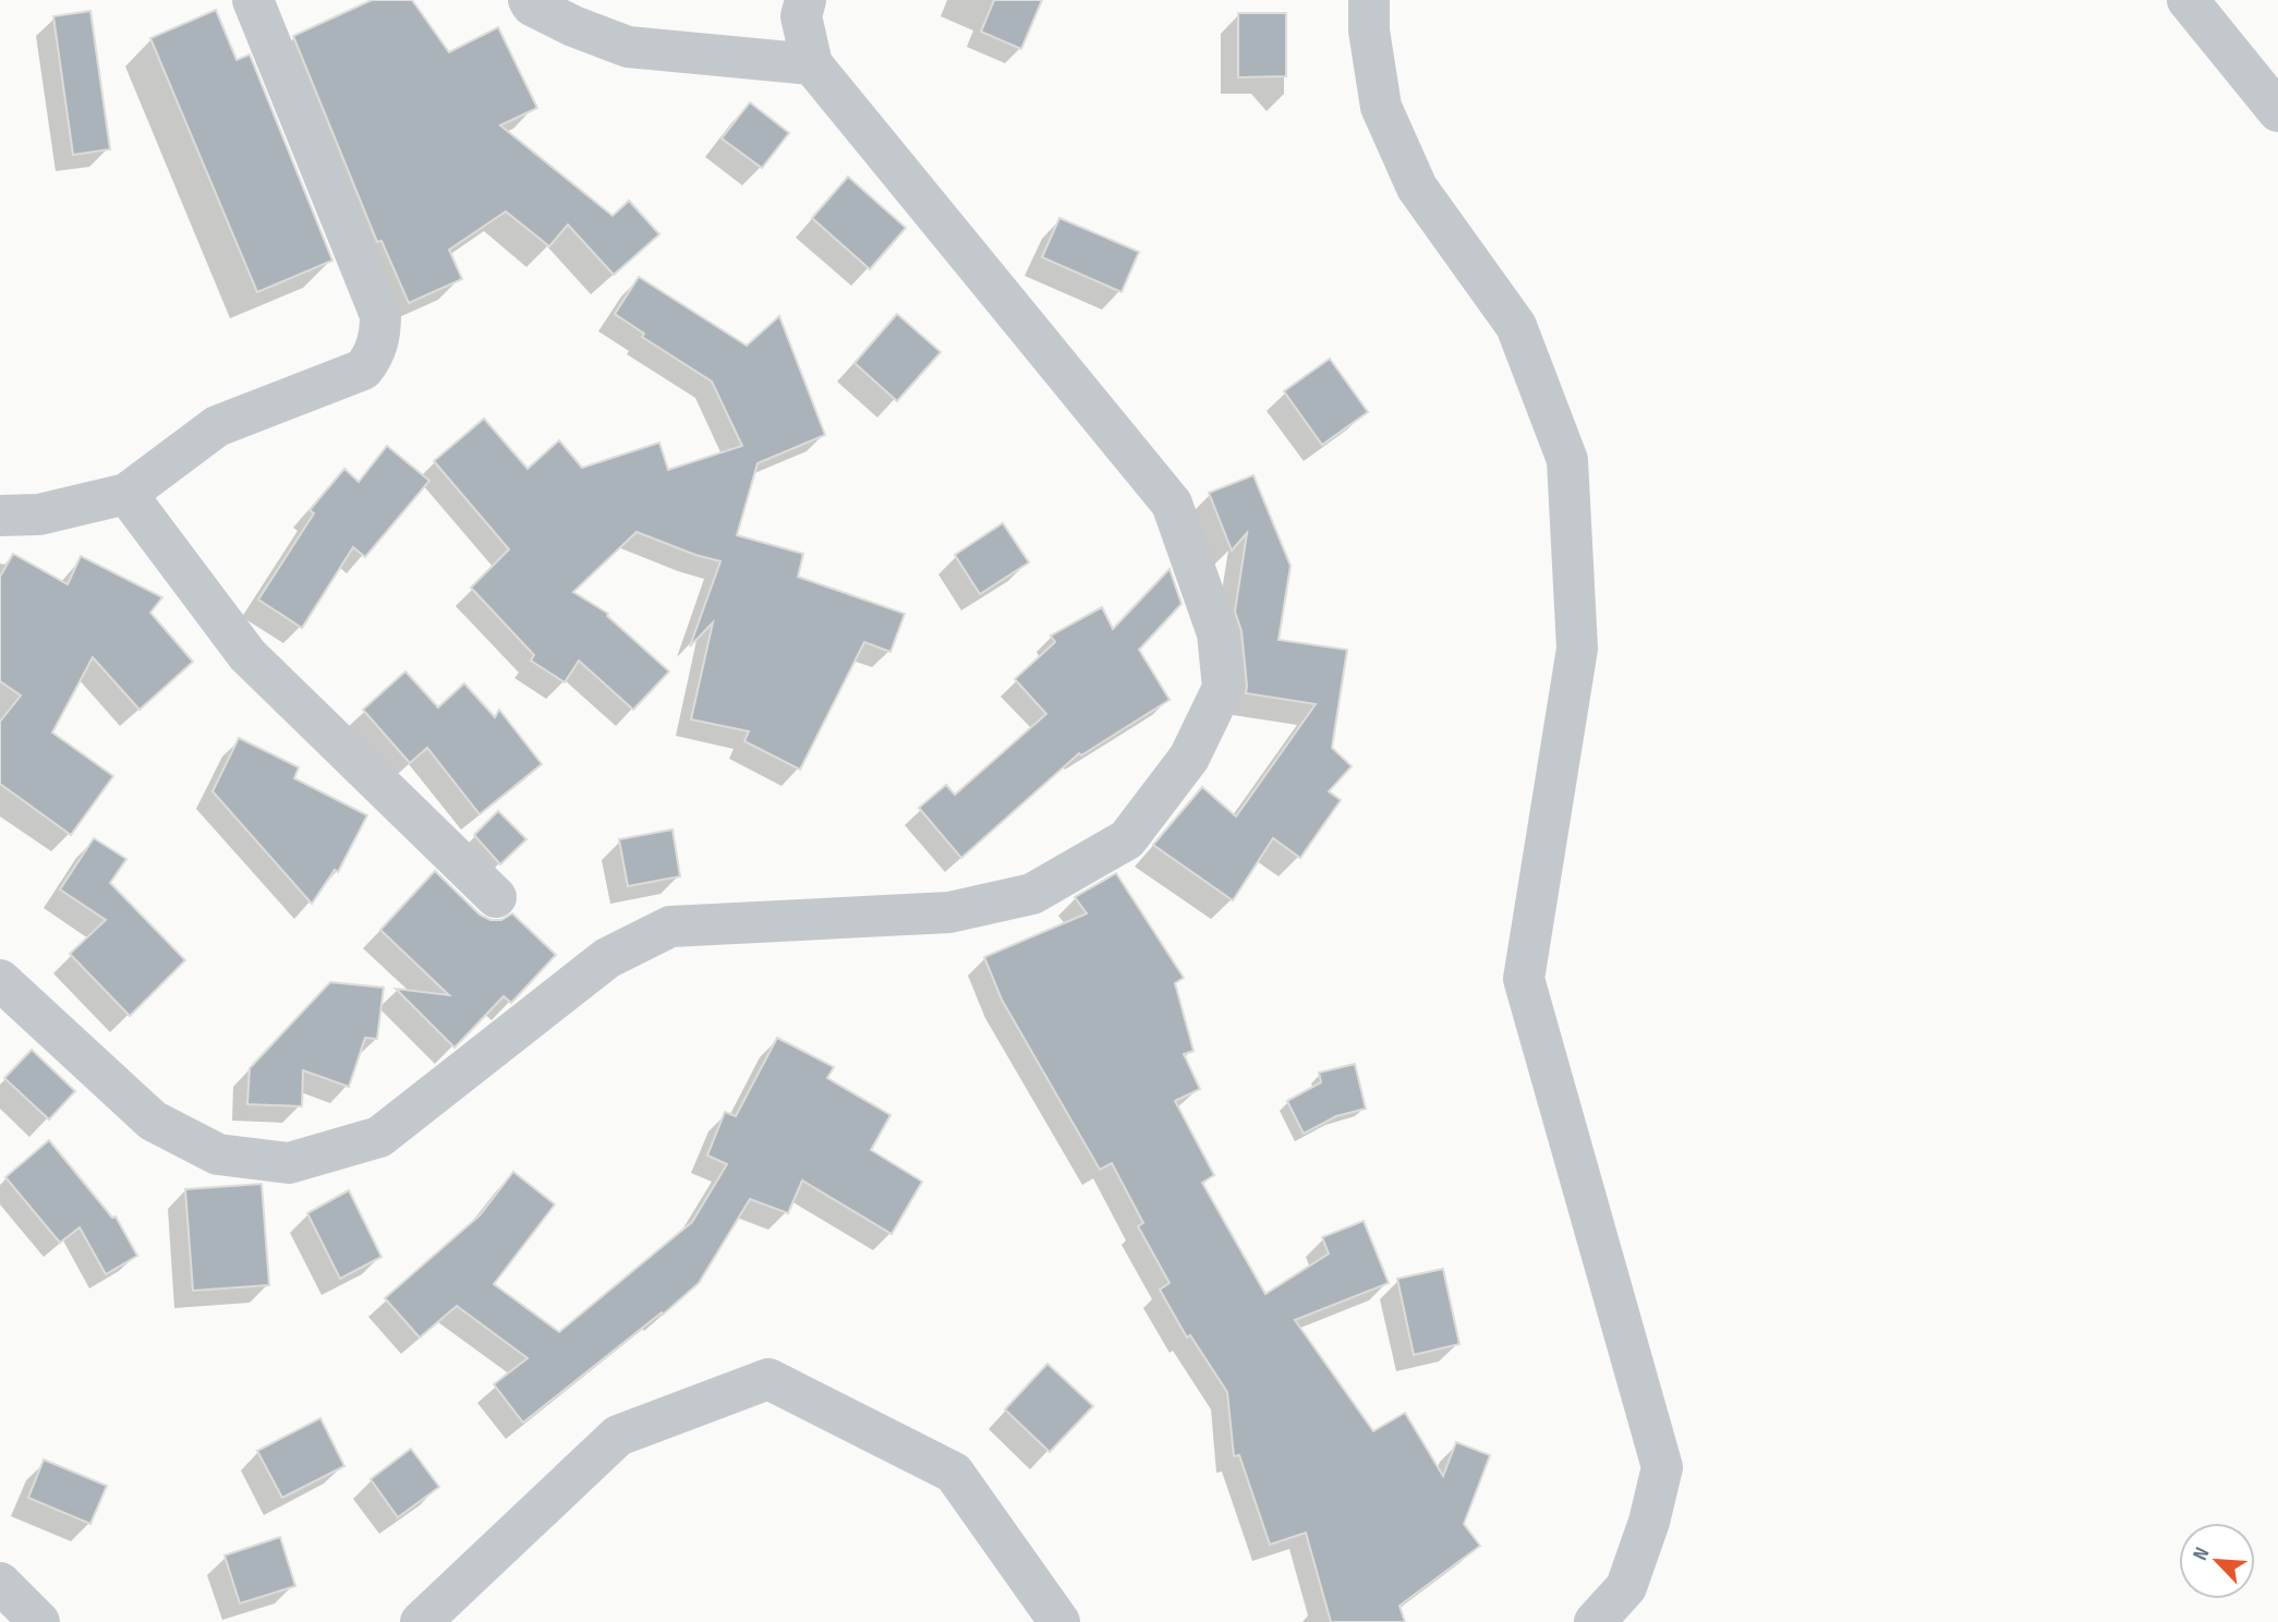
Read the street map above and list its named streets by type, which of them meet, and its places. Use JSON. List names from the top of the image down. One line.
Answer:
{"north":"top left"}
